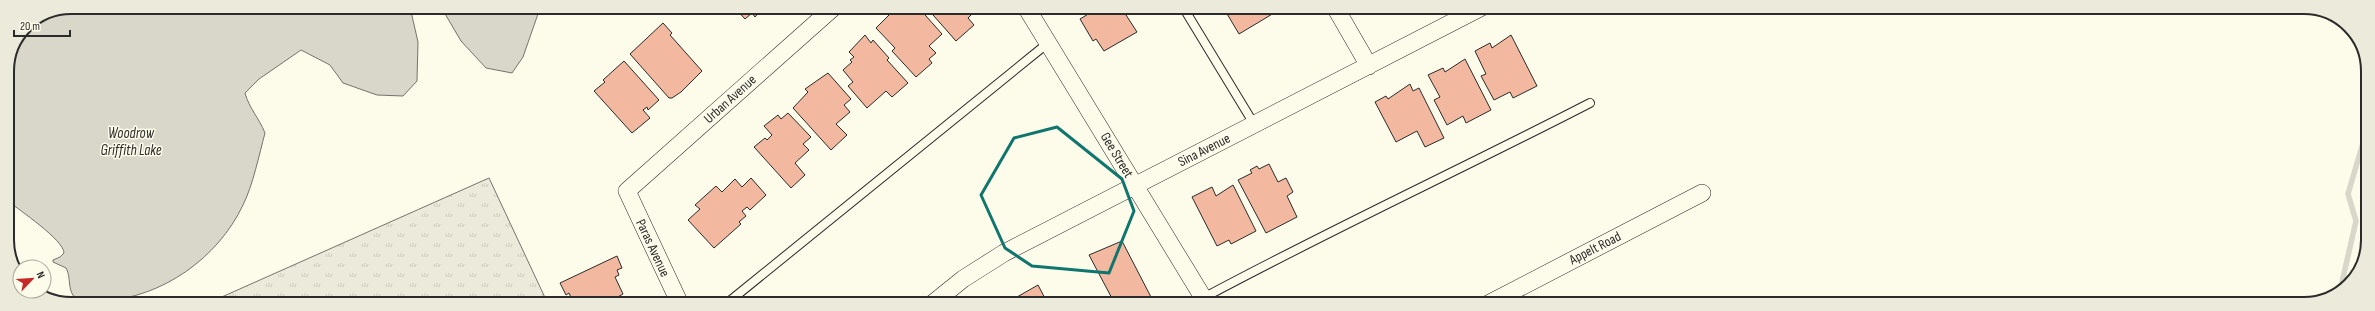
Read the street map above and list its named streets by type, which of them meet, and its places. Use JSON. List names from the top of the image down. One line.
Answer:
{"streets":{"street":["Urban Avenue","Sina Avenue","Gee Street","Paras Avenue","Appelt Road"]},"crossings":[["Urban Avenue","Paras Avenue"],["Sina Avenue","Gee Street"]],"water":["Woodrow Griffith Lake"],"scale_bar":"20 m","north":"top right"}
